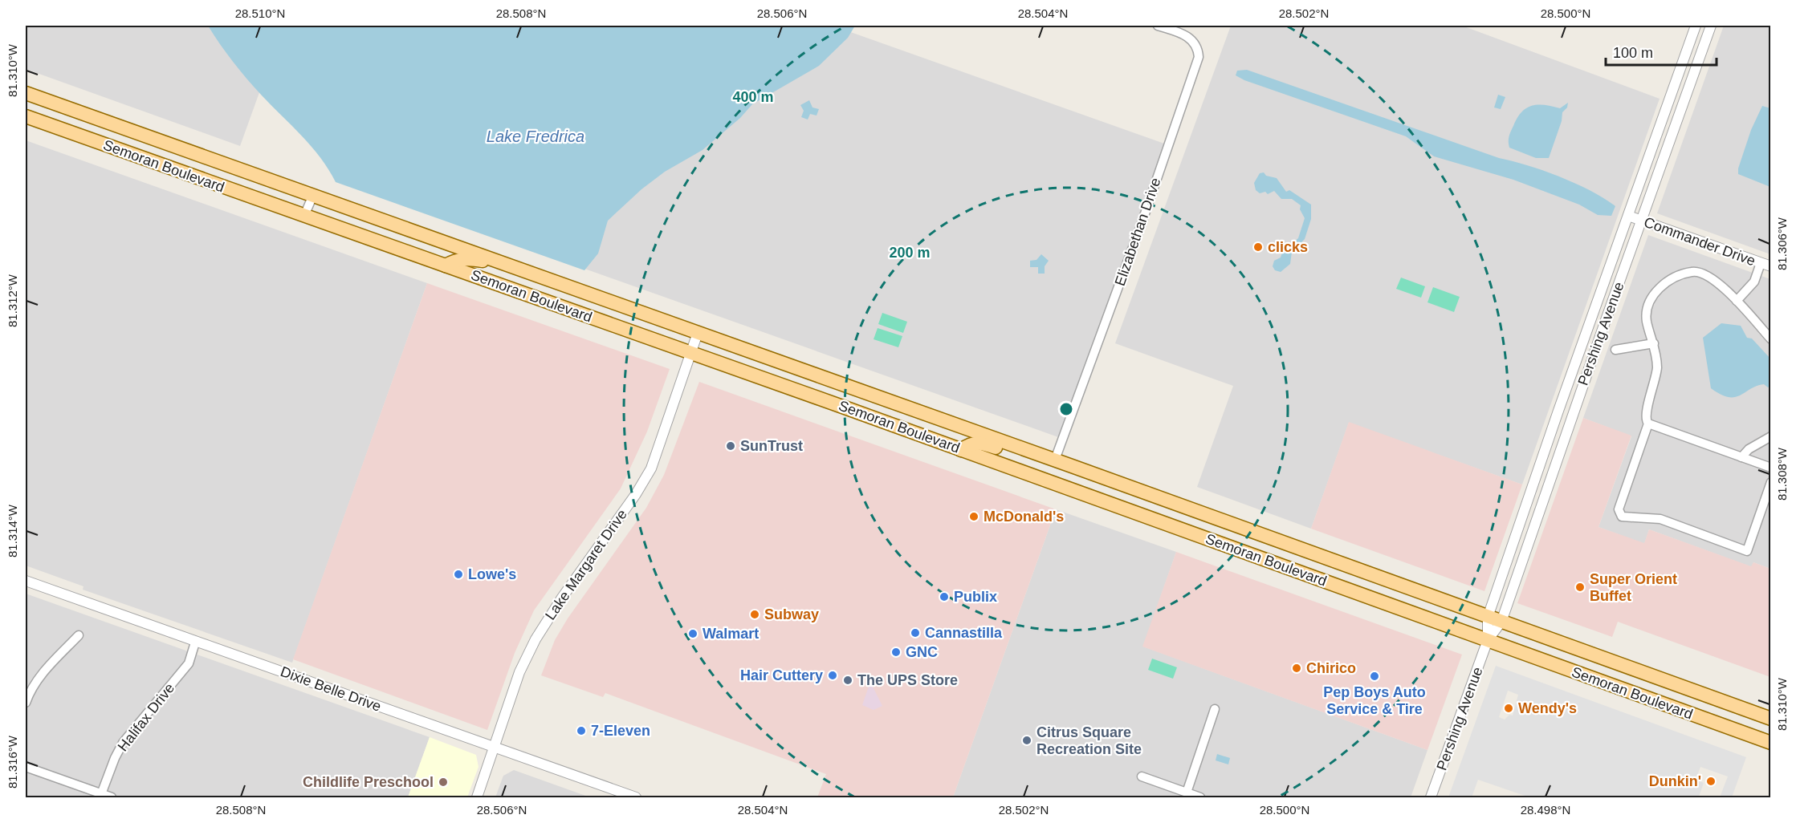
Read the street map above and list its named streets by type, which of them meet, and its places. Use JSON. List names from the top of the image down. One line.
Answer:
{"streets":{"main road":["Semoran Boulevard"],"street":["Elizabethan Drive","Commander Drive","Pershing Avenue","Lake Margaret Drive","Dixie Belle Drive","Halifax Drive"]},"crossings":[["Semoran Boulevard","Elizabethan Drive"],["Semoran Boulevard","Pershing Avenue"],["Semoran Boulevard","Lake Margaret Drive"],["Commander Drive","Pershing Avenue"],["Lake Margaret Drive","Dixie Belle Drive"],["Dixie Belle Drive","Halifax Drive"]],"water":["Lake Fredrica"],"places":["clicks","SunTrust","McDonald's","Lowe's","Super Orient Buffet","Publix","Subway","Cannastilla","Walmart","GNC","Chirico","Hair Cuttery","Pep Boys Auto Service & Tire","The UPS Store","Wendy's","7-Eleven","Citrus Square Recreation Site","Dunkin'","Childlife Preschool"],"scale_bar":"100 m","coordinates":["28.510°N","28.508°N","28.506°N","28.504°N","28.502°N","28.500°N","81.310°W","81.306°W","81.312°W","81.308°W","81.314°W","81.316°W","28.498°N"],"rings":["400 m","200 m"]}
